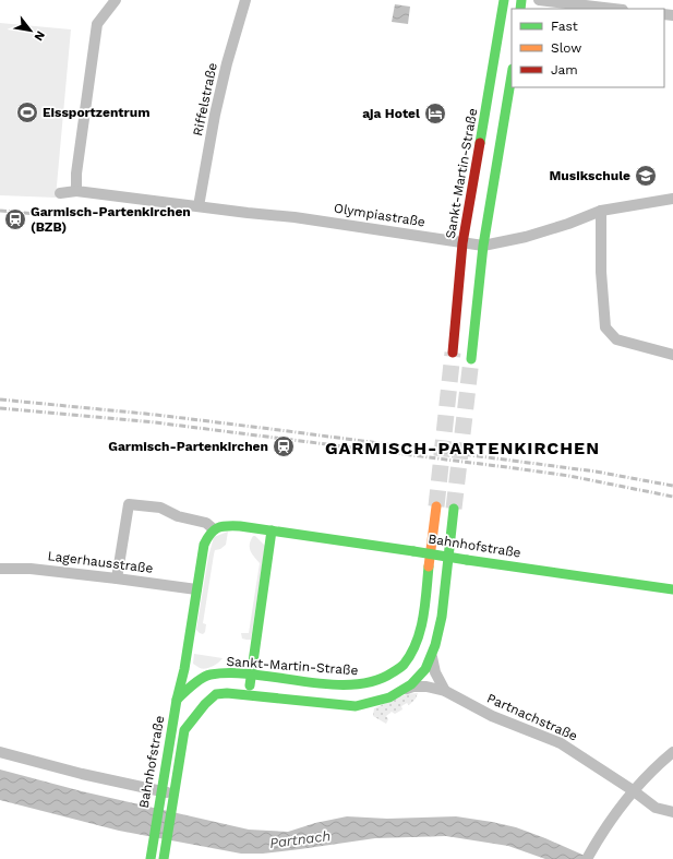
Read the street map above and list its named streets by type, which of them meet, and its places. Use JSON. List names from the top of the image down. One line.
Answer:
{"streets":{"main road":["Sankt-Martin-Straße","Bahnhofstraße"],"street":["Riffelstraße","Olympiastraße","Lagerhausstraße","Partnachstraße"]},"crossings":[["Riffelstraße","Olympiastraße"],["Sankt-Martin-Straße","Olympiastraße"],["Sankt-Martin-Straße","Bahnhofstraße"],["Bahnhofstraße","Lagerhausstraße"]],"districts":["GARMISCH-PARTENKIRCHEN"],"water":["Partnach"],"places":{"sports":["Eissportzentrum"],"hotel":["aja Hotel"],"school or university":["Musikschule"],"station":["Garmisch-Partenkirchen (BZB)","Garmisch-Partenkirchen"]},"legend":["Fast","Slow","Jam"],"north":"bottom right"}
